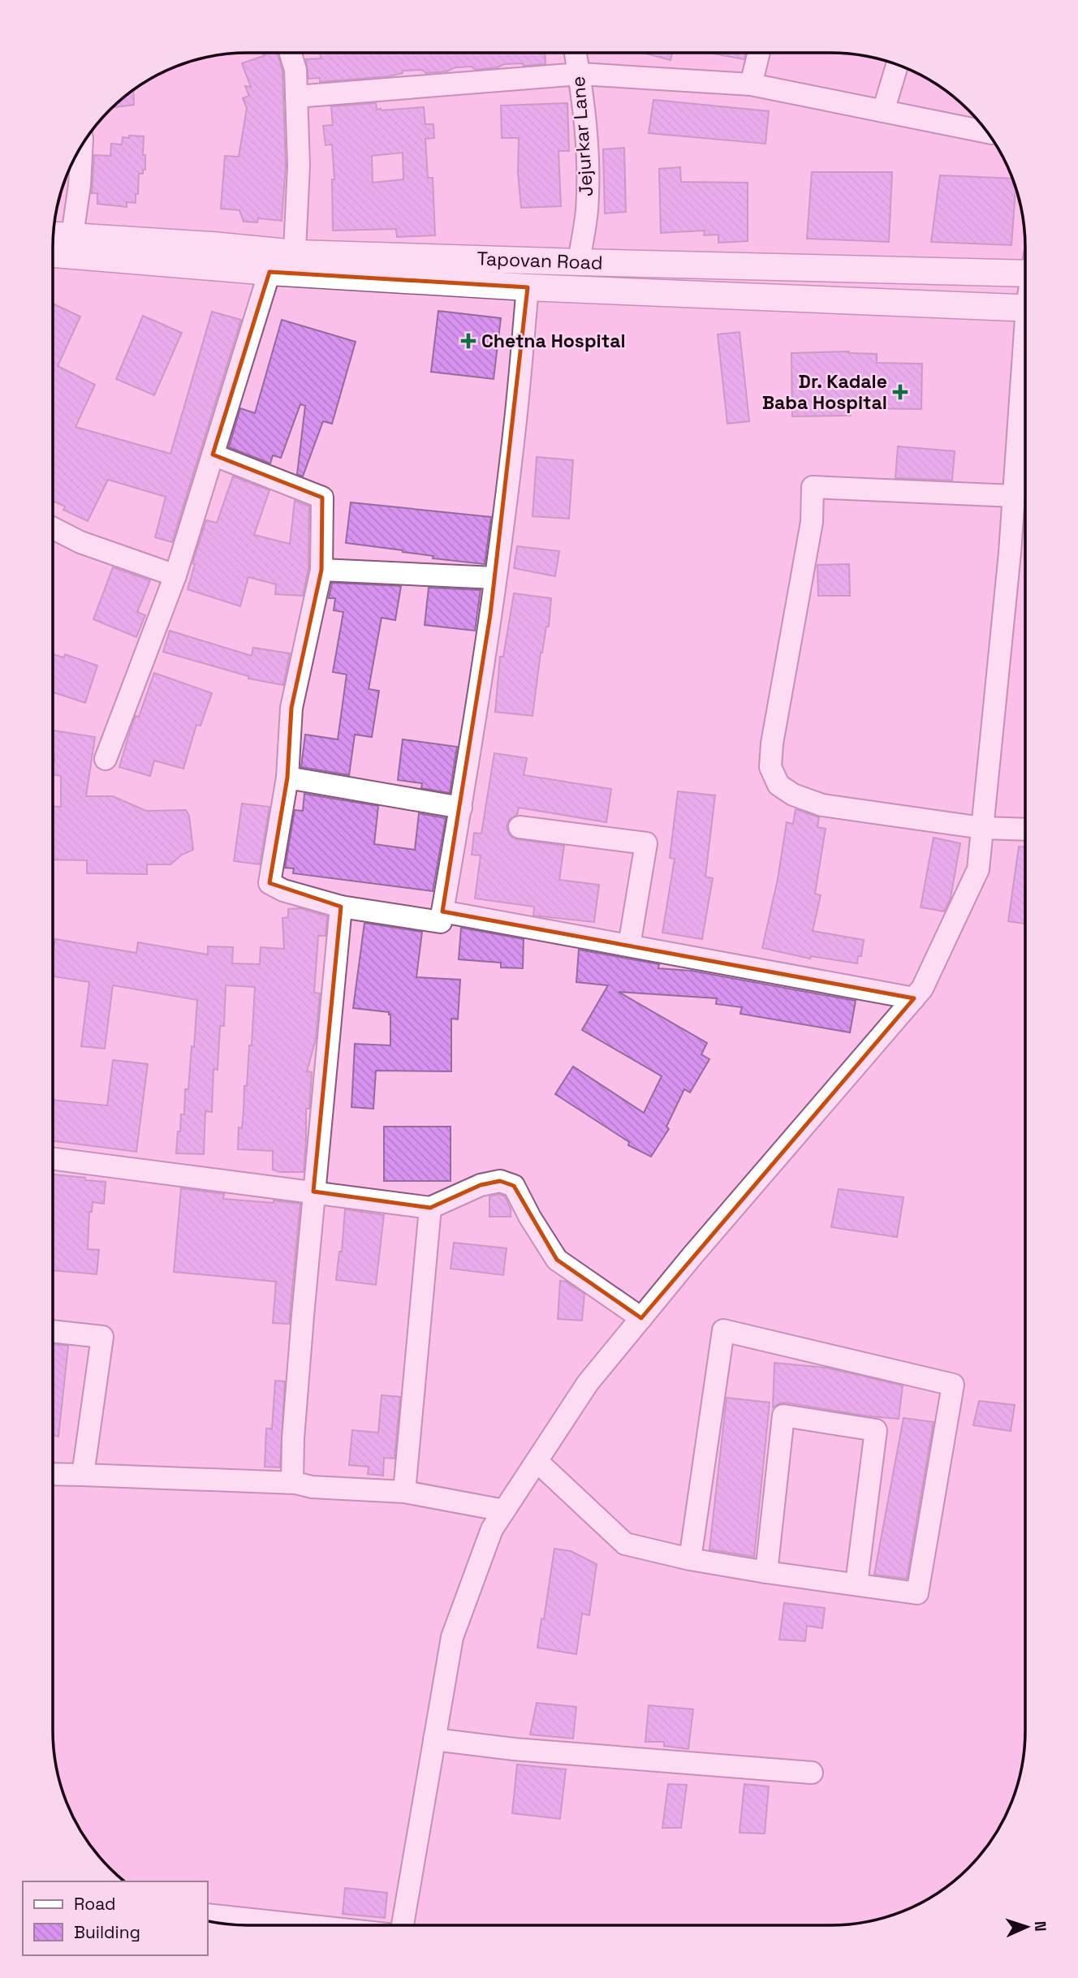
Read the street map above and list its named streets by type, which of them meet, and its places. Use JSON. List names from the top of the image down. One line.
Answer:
{"streets":{"main road":["Tapovan Road"],"street":["Jejurkar Lane"]},"crossings":[["Jejurkar Lane","Tapovan Road"]],"places":{"health":["Chetna Hospital","Dr. Kadale Baba Hospital"]},"legend":["Road","Building"],"north":"right"}
